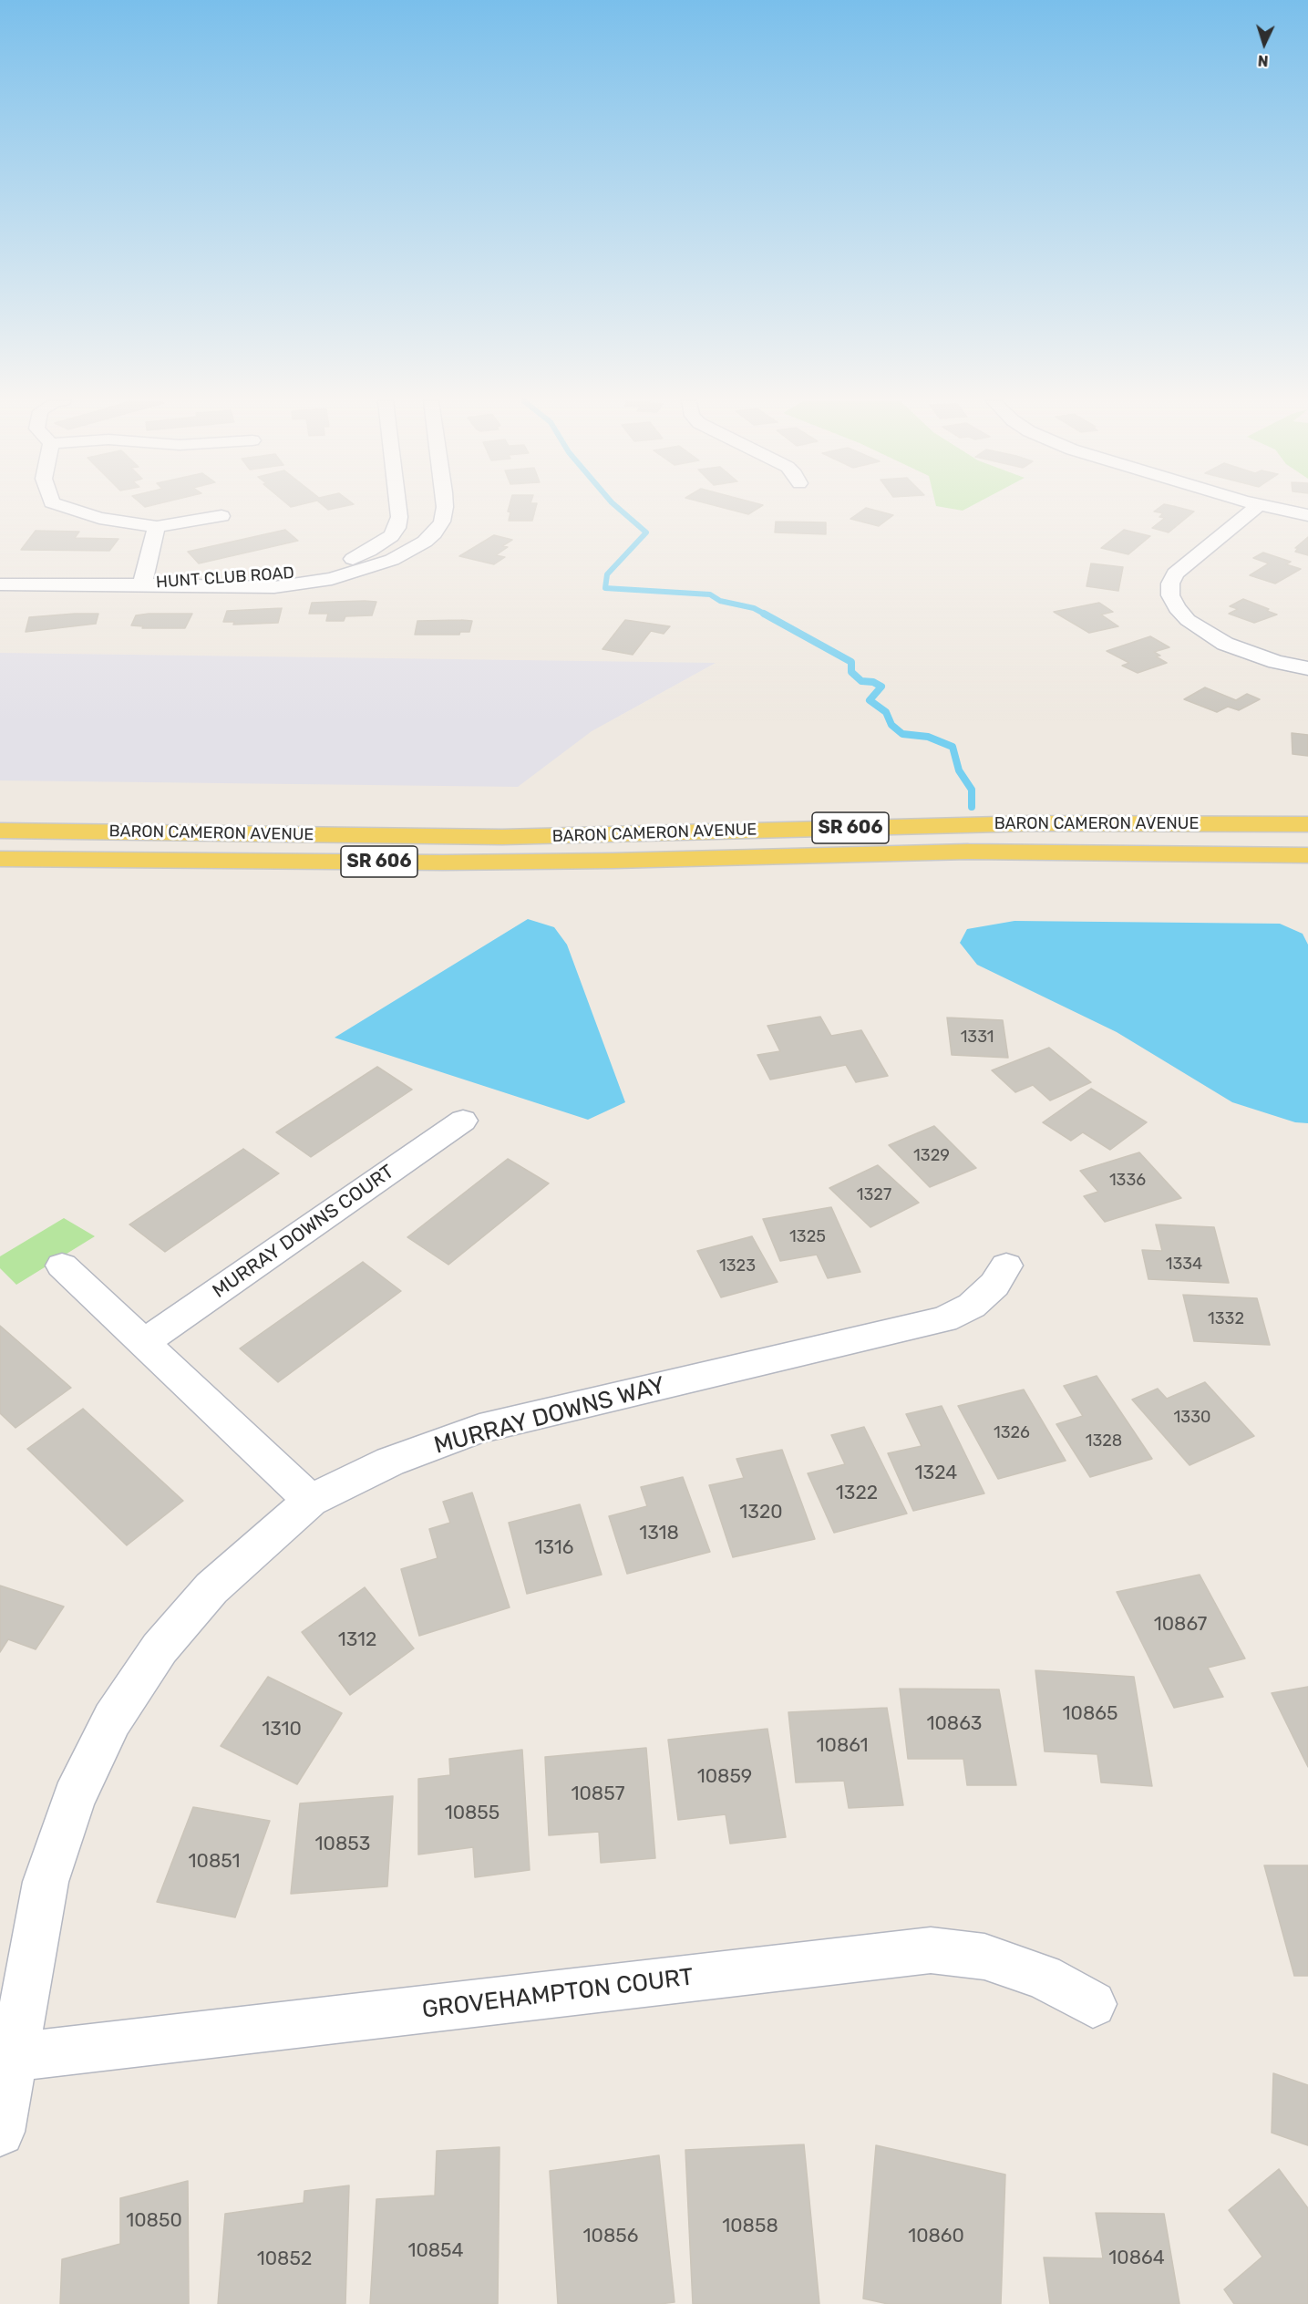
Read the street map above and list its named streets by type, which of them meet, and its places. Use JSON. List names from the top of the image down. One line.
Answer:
{"streets":{"main road":["BARON CAMERON AVENUE","SR 606"],"street":["HUNT CLUB ROAD","MURRAY DOWNS COURT","MURRAY DOWNS WAY","GROVEHAMPTON COURT"]},"crossings":[["MURRAY DOWNS WAY","GROVEHAMPTON COURT"]],"house_numbers":["1331","1329","1336","1327","1325","1334","1323","1332","1330","1326","1328","1324","1322","1320","1318","1316","10867","1312","10865","10863","1310","10861","10859","10857","10855","10853","10851","10850","10858","10856","10860","10854","10864","10852"],"north":"bottom"}
